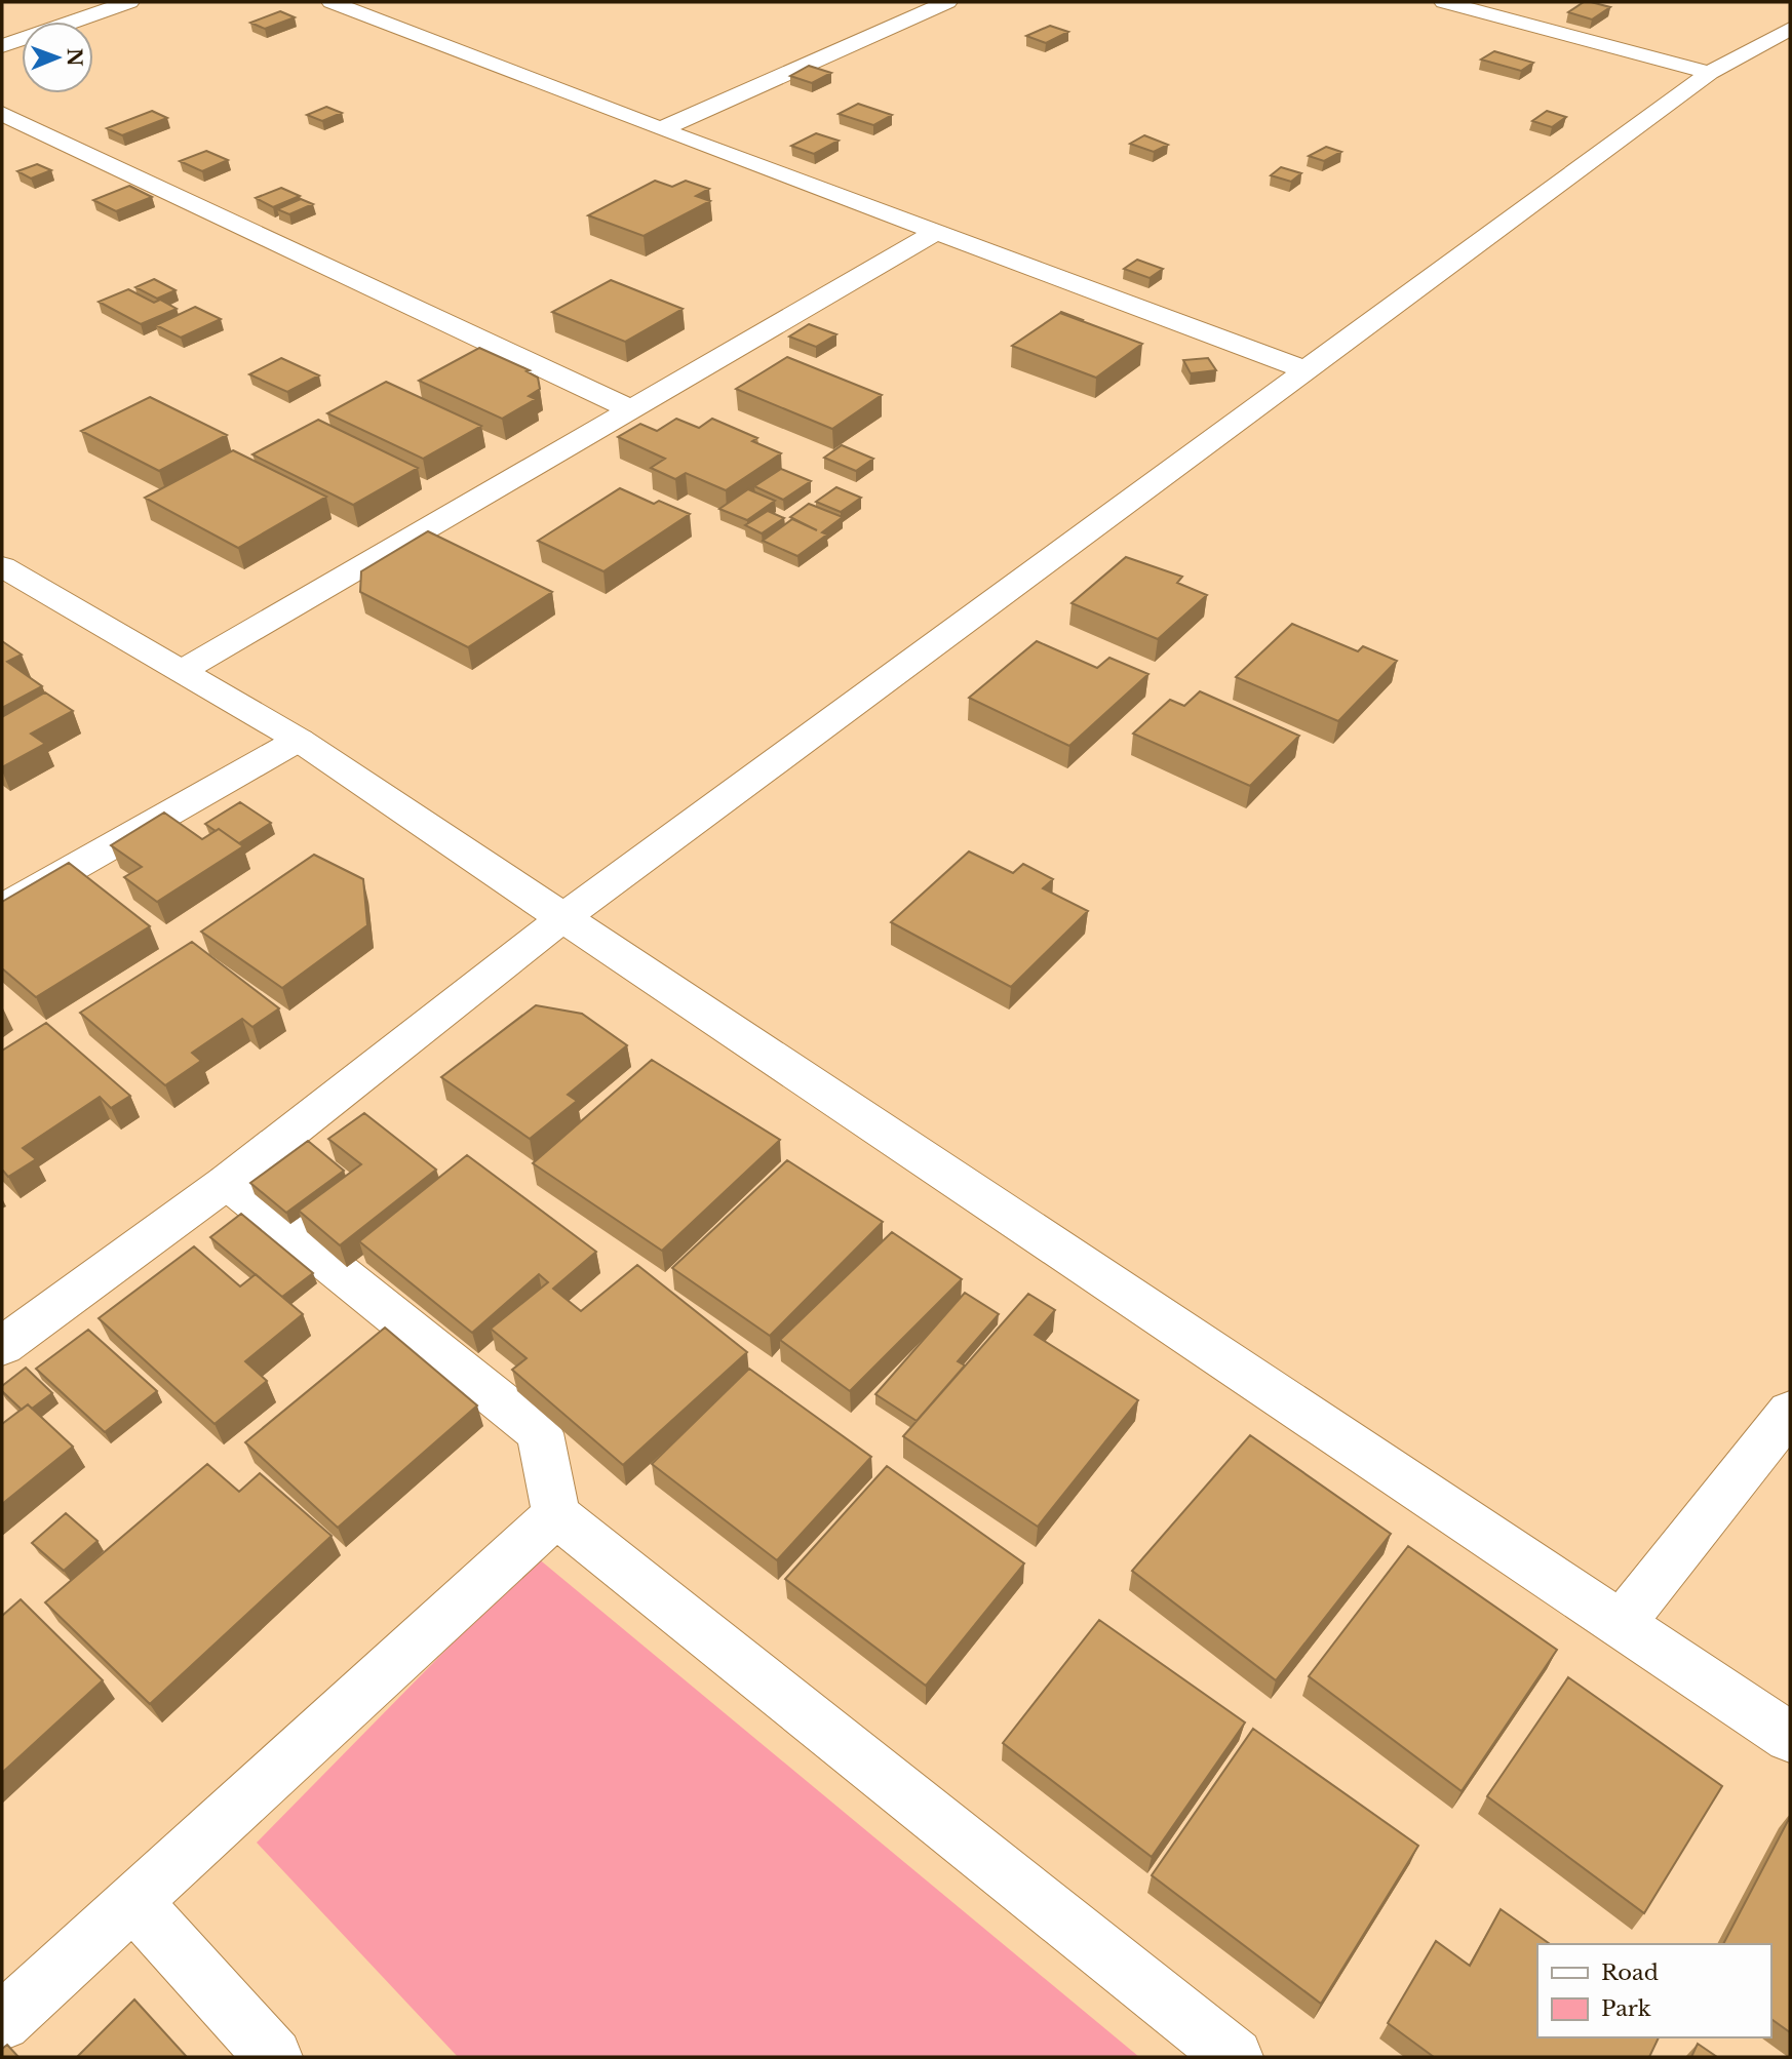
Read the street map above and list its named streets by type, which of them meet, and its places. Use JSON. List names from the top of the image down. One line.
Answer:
{"legend":["Road","Park"],"north":"right"}
